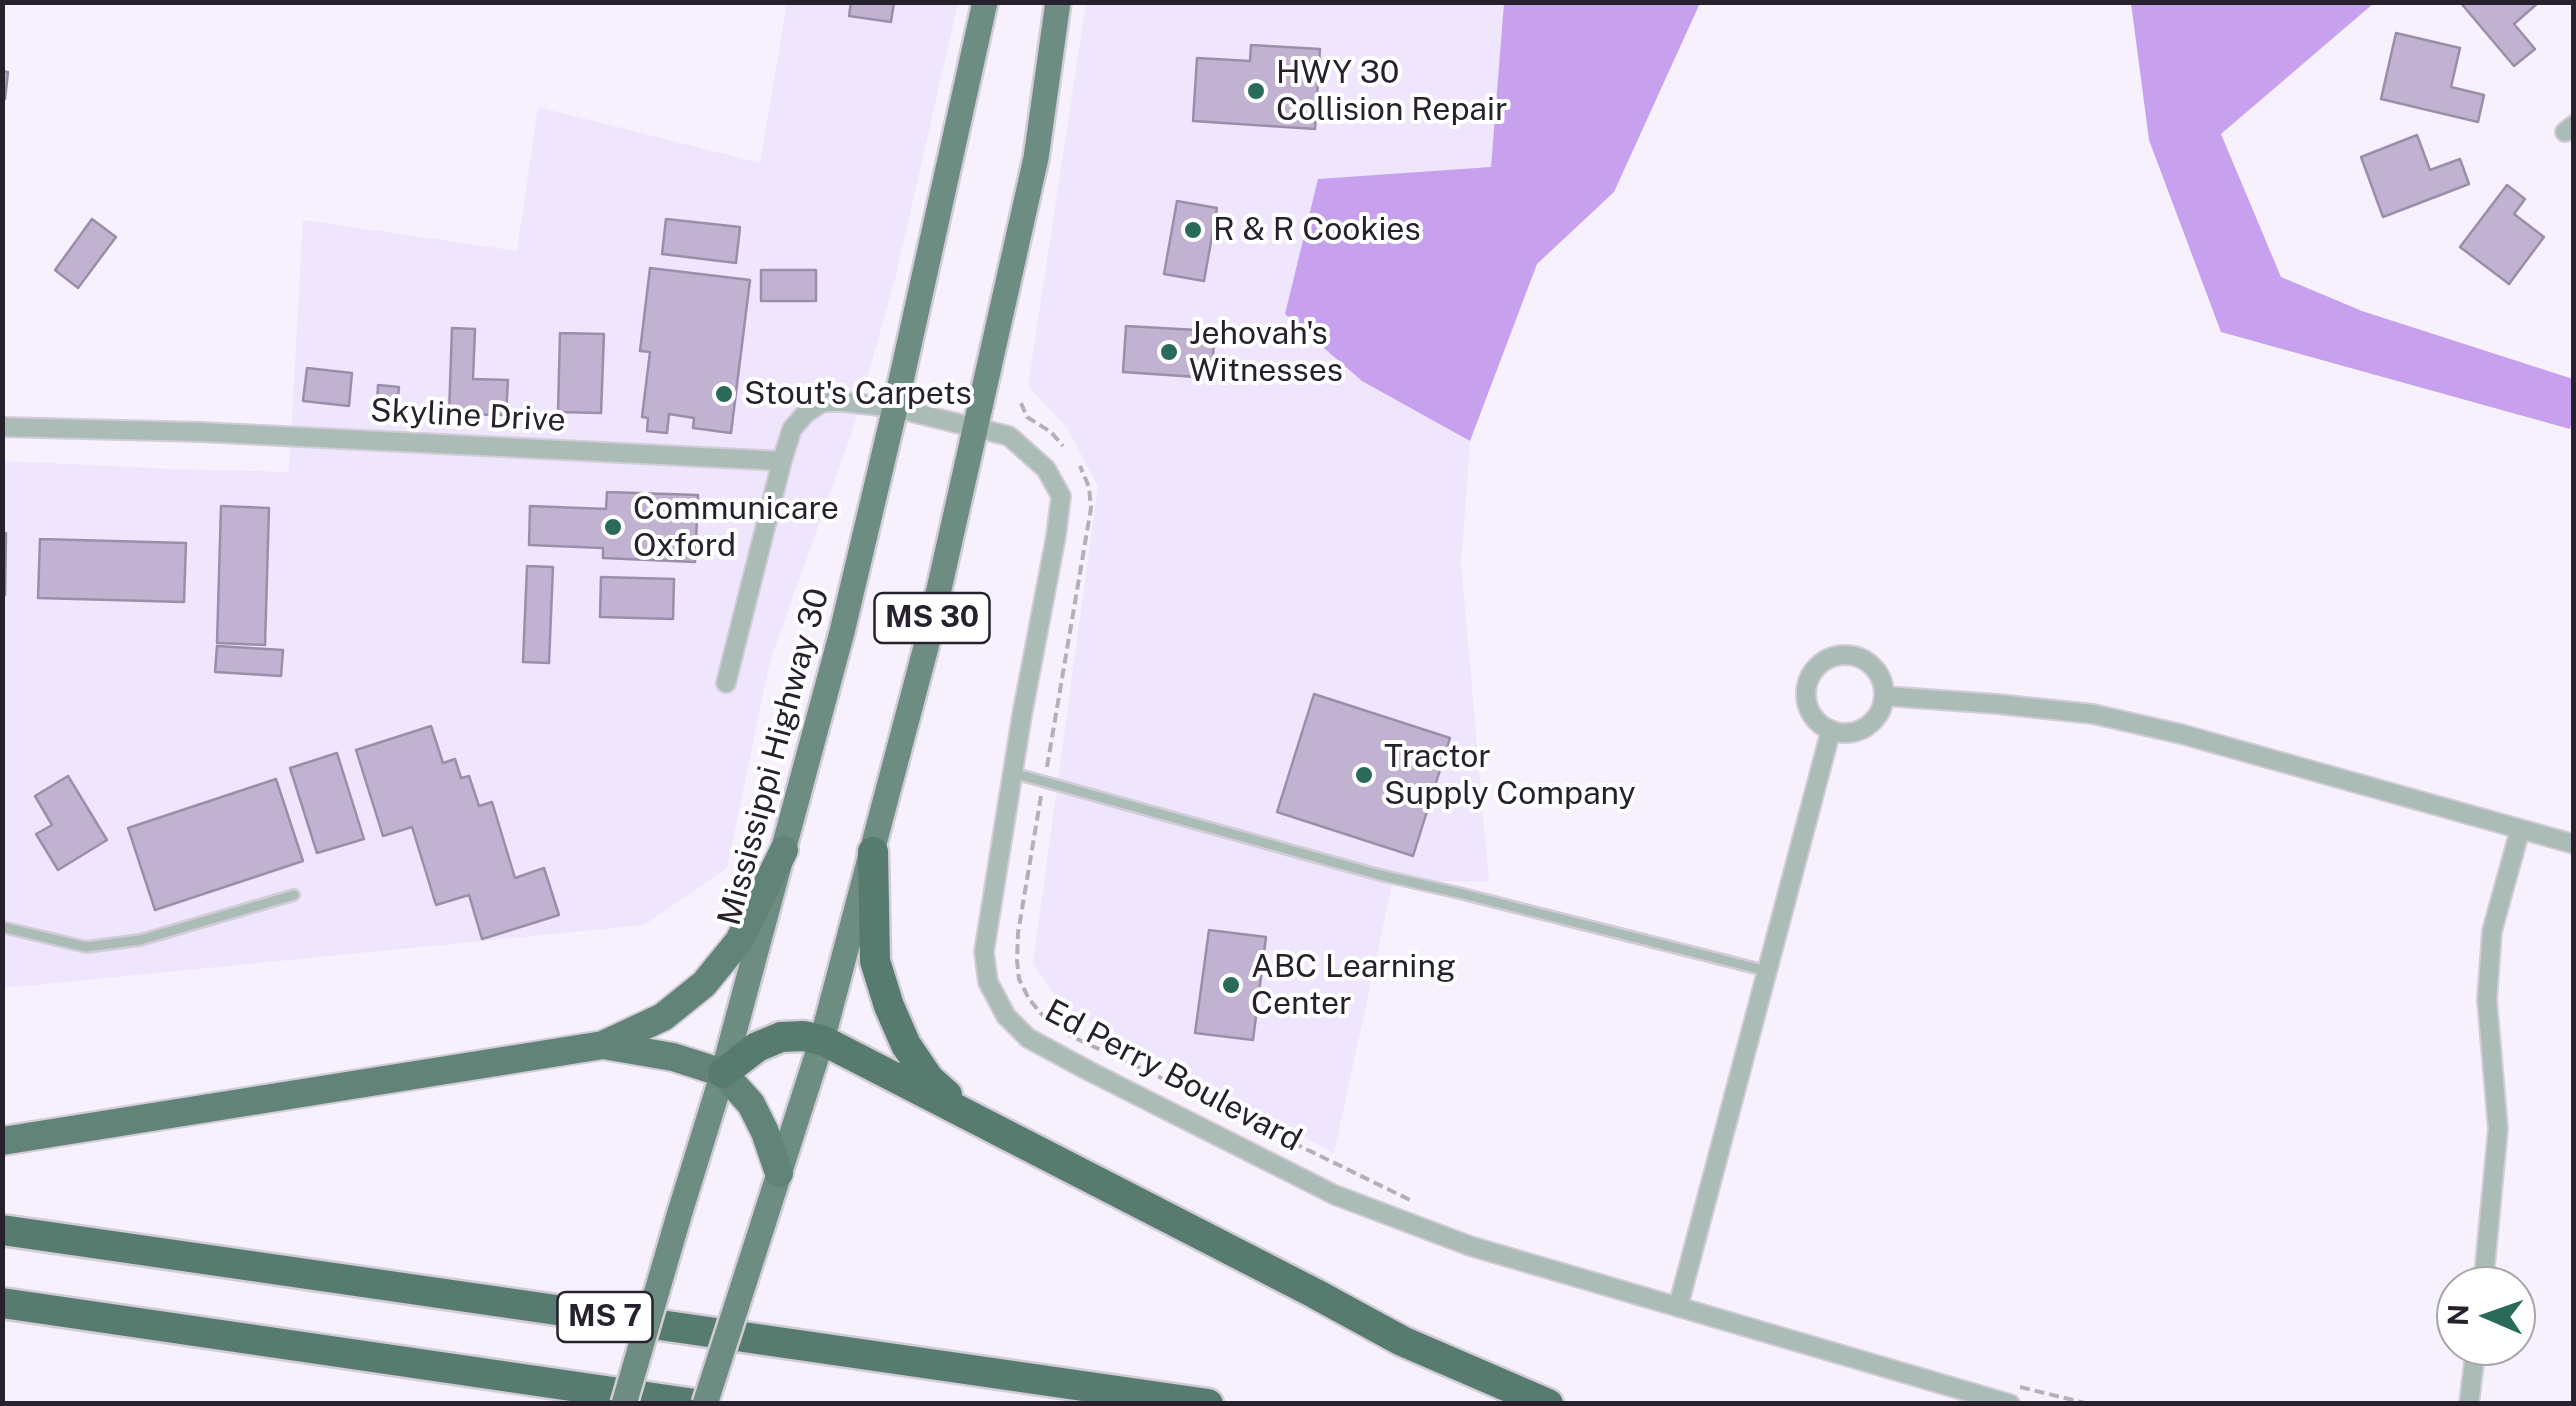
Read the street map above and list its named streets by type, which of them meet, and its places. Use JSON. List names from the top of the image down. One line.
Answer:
{"streets":{"highway":["MS 7"],"main road":["MS 30","Mississippi Highway 30"],"street":["Skyline Drive","Ed Perry Boulevard"]},"crossings":[["MS 30","Ed Perry Boulevard"],["Mississippi Highway 30","Ed Perry Boulevard"]],"places":["HWY 30 Collision Repair","R & R Cookies","Jehovah's Witnesses","Stout's Carpets","Communicare Oxford","Tractor Supply Company","ABC Learning Center"],"north":"left"}
